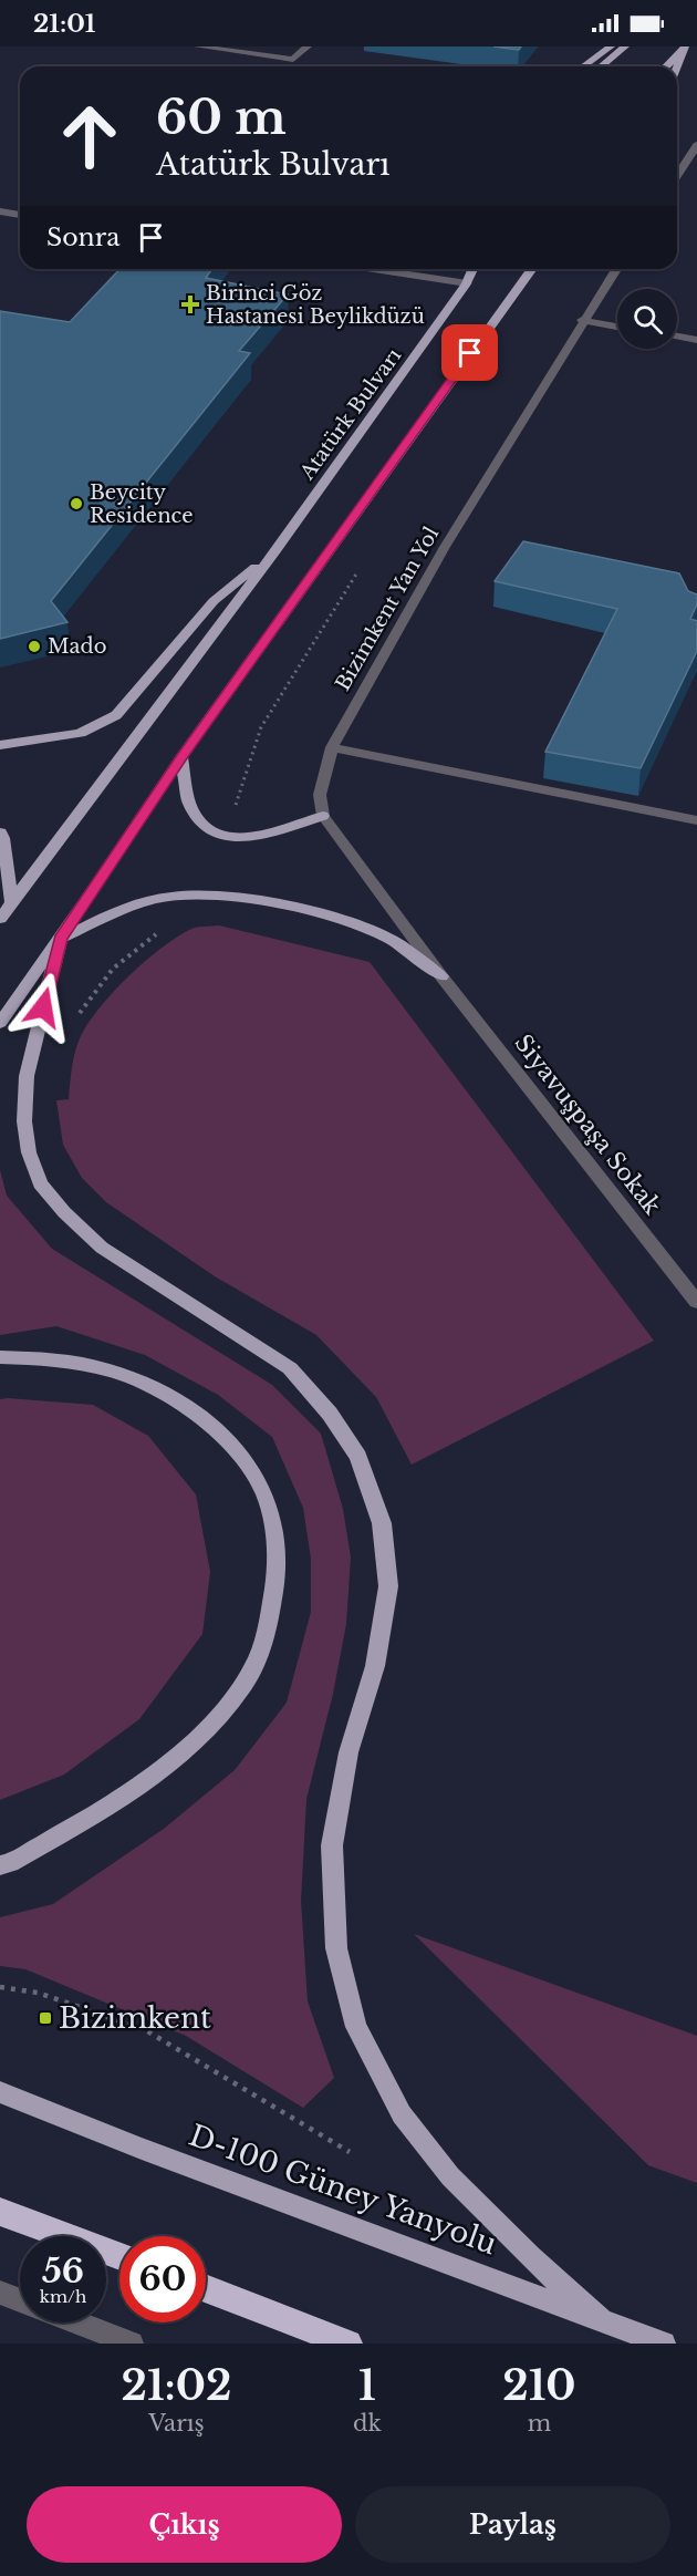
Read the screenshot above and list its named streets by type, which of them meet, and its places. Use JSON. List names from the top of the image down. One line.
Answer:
{"streets":{"main road":["Atatürk Bulvarı","D-100 Güney Yanyolu"],"street":["Bizimkent Yan Yol","Siyavuşpaşa Sokak"]},"places":{"health":["Birinci Göz Hastanesi Beylikdüzü"],"other":["Beycity Residence","Mado"],"transit":["Bizimkent"]},"page":{"status":"21:01","turn":["60 m","Atatürk Bulvarı"],"then":"Sonra","speed":"56 km/h","limit":"60","eta":["21:02","Varış","1","dk","210","m"],"buttons":["Çıkış","Paylaş"]}}
